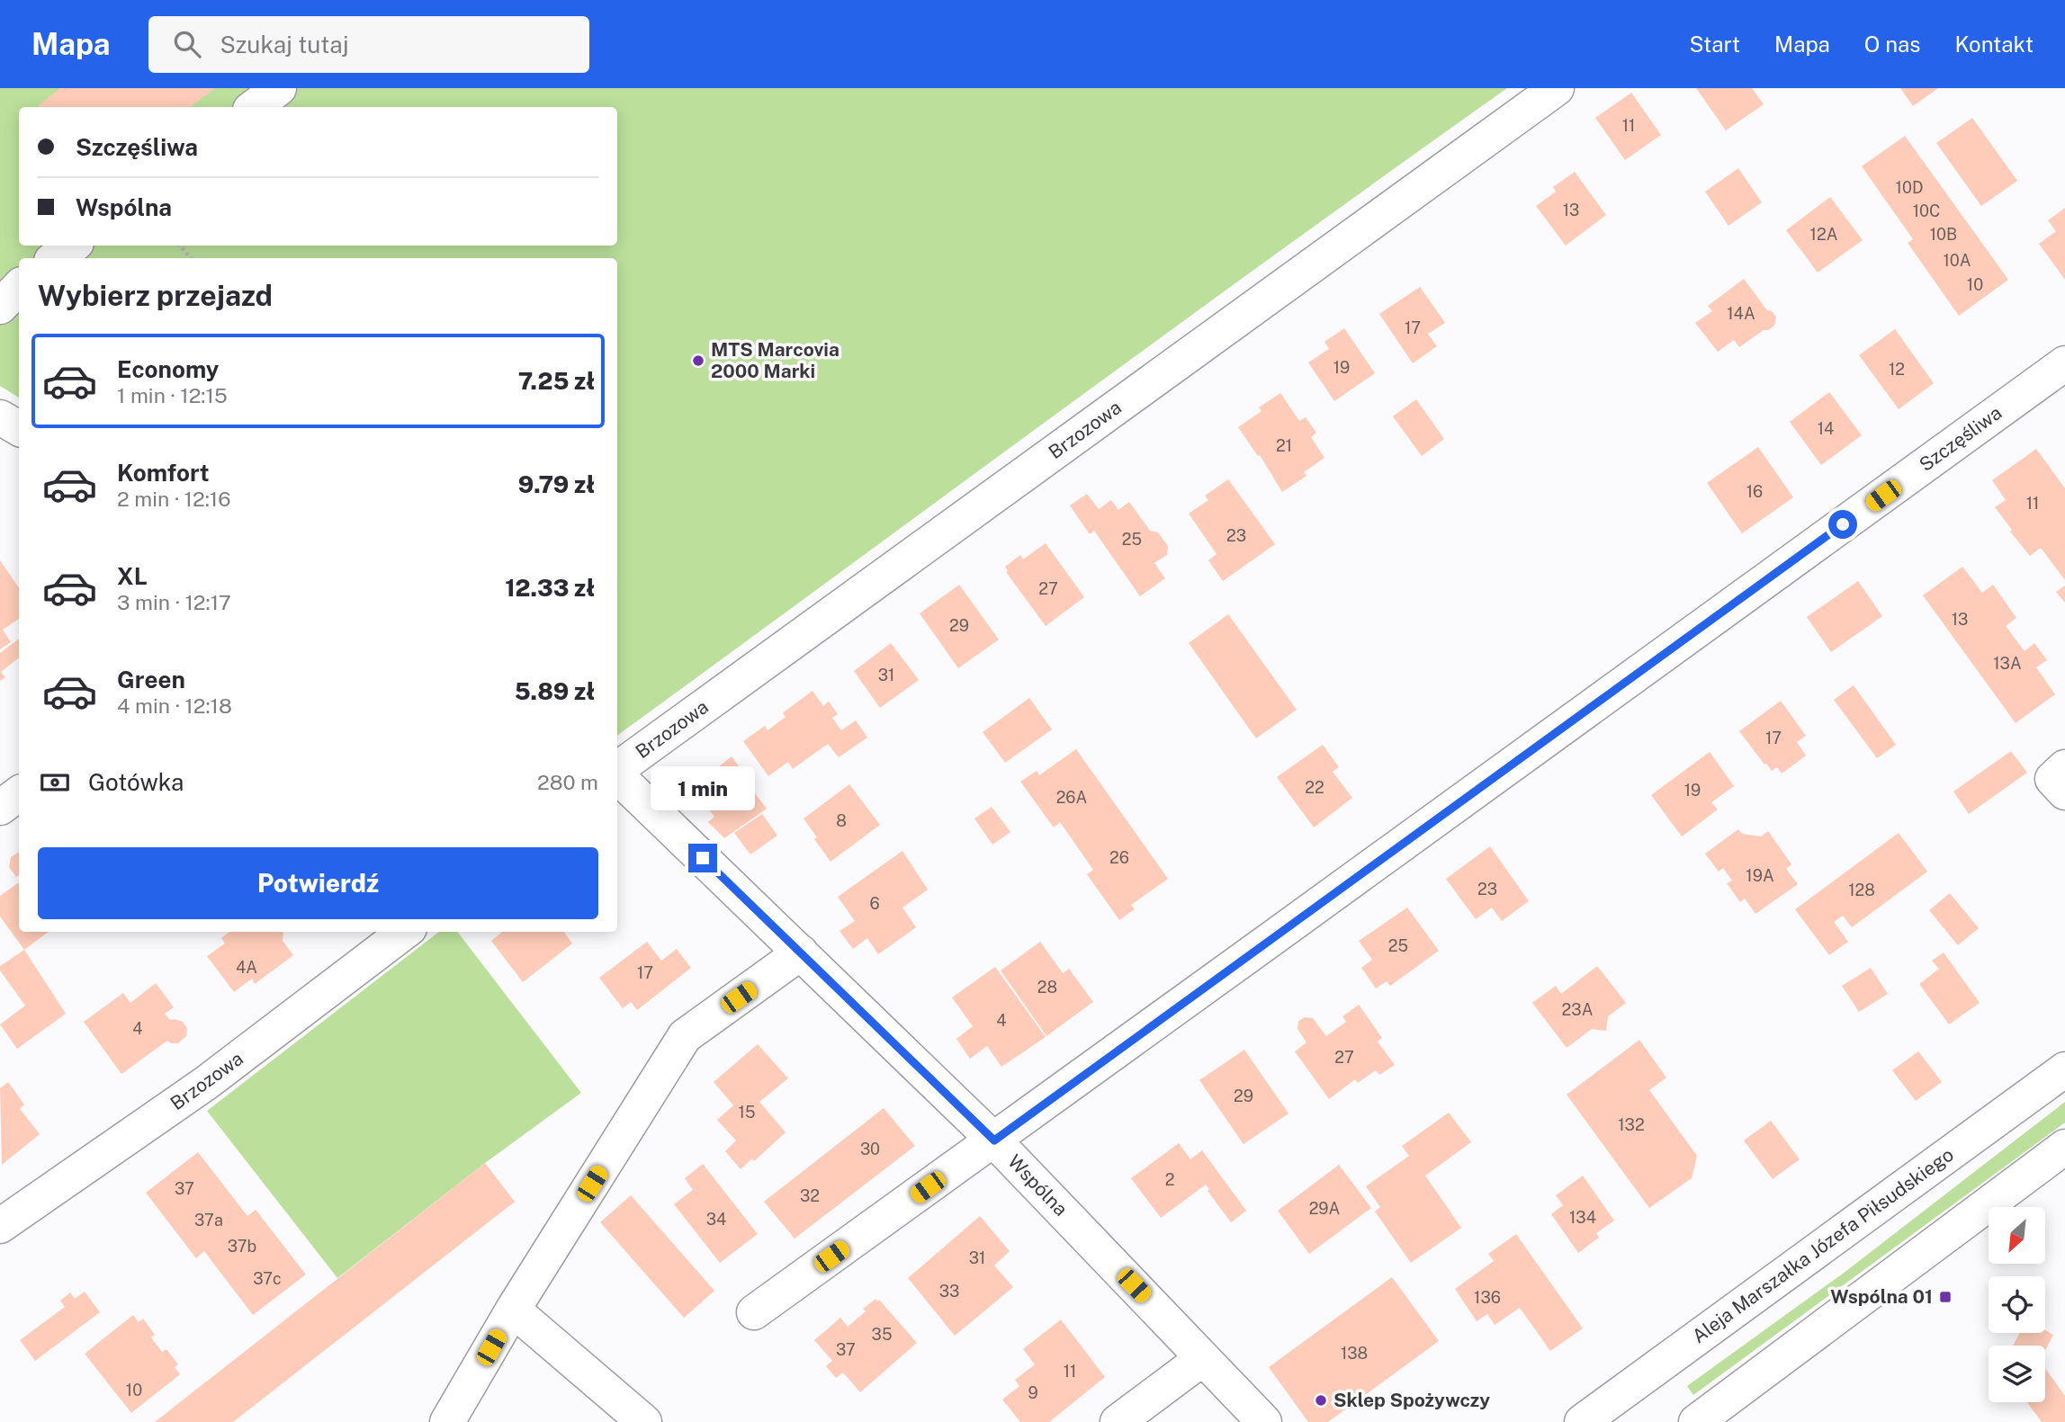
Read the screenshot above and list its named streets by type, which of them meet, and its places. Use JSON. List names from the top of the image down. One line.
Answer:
{"streets":{"street":["Brzozowa","Szczęśliwa","Wspólna","Aleja Marszałka Józefa Piłsudskiego"]},"crossings":[["Szczęśliwa","Wspólna"]],"places":{"other":["MTS Marcovia 2000 Marki","Sklep Spożywczy"],"transit":["Wspólna 01"]},"house_numbers":["11","10D","13","10C","12A","10B","10A","10","14A","17","19","12","14","21","16","11","23","25","27","13","29","13A","31","17","22","19","26A","8","26","19A","23","128","6","25","4A","17","28","23A","4","4","27","29","15","132","30","2","37","32","29A","134","34","37a","37b","31","37c","33","136","35","37","138","11","10","9"],"north":"bottom left","page":{"header":"Mapa","search":"Szukaj tutaj","nav":["Start","Mapa","O nas","Kontakt"],"banner":["Szczęśliwa","Wspólna"],"heading":"Wybierz przejazd","list":[{"name":"Economy","note":"1 min · 12:15","value":"7.25 zł"},{"name":"Komfort","note":"2 min · 12:16","value":"9.79 zł"},{"name":"XL","note":"3 min · 12:17","value":"12.33 zł"},{"name":"Green","note":"4 min · 12:18","value":"5.89 zł"}],"pay":["Gotówka","280 m"],"bubble":"1 min","buttons":"Potwierdź"}}
